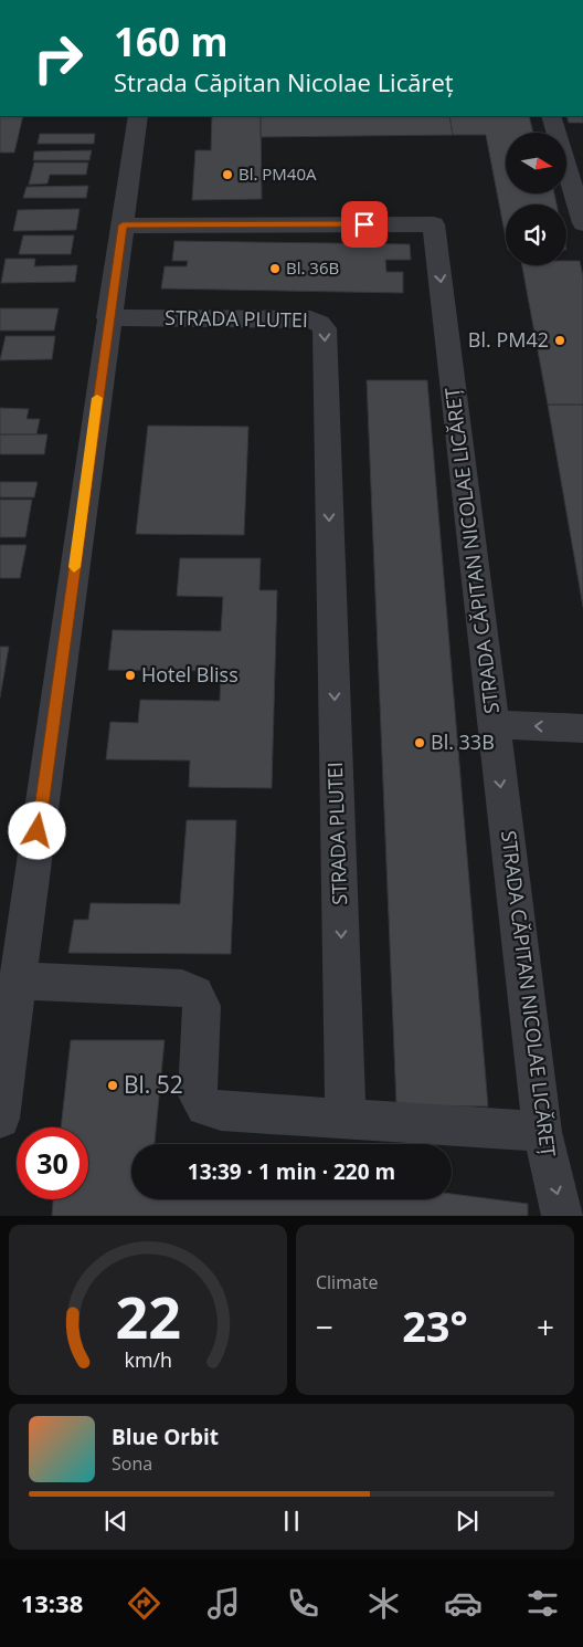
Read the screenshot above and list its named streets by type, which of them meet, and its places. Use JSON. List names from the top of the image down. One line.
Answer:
{"streets":{"street":["STRADA PLUTEI","STRADA CĂPITAN NICOLAE LICĂREȚ"]},"one_way":["STRADA CĂPITAN NICOLAE LICĂREȚ"],"places":["Bl. PM40A","Bl. 36B","Bl. PM42","Hotel Bliss","Bl. 33B","Bl. 52"],"north":"right","page":{"turn":["160 m","Strada Căpitan Nicolae Licăreț"],"limit":"30","trip":"13:39 · 1 min · 220 m","tile":"Climate","heat":["−","23°","+"],"song":["Blue Orbit","Sona"],"tabs":"13:38","gauge":["22","km/h"]}}
